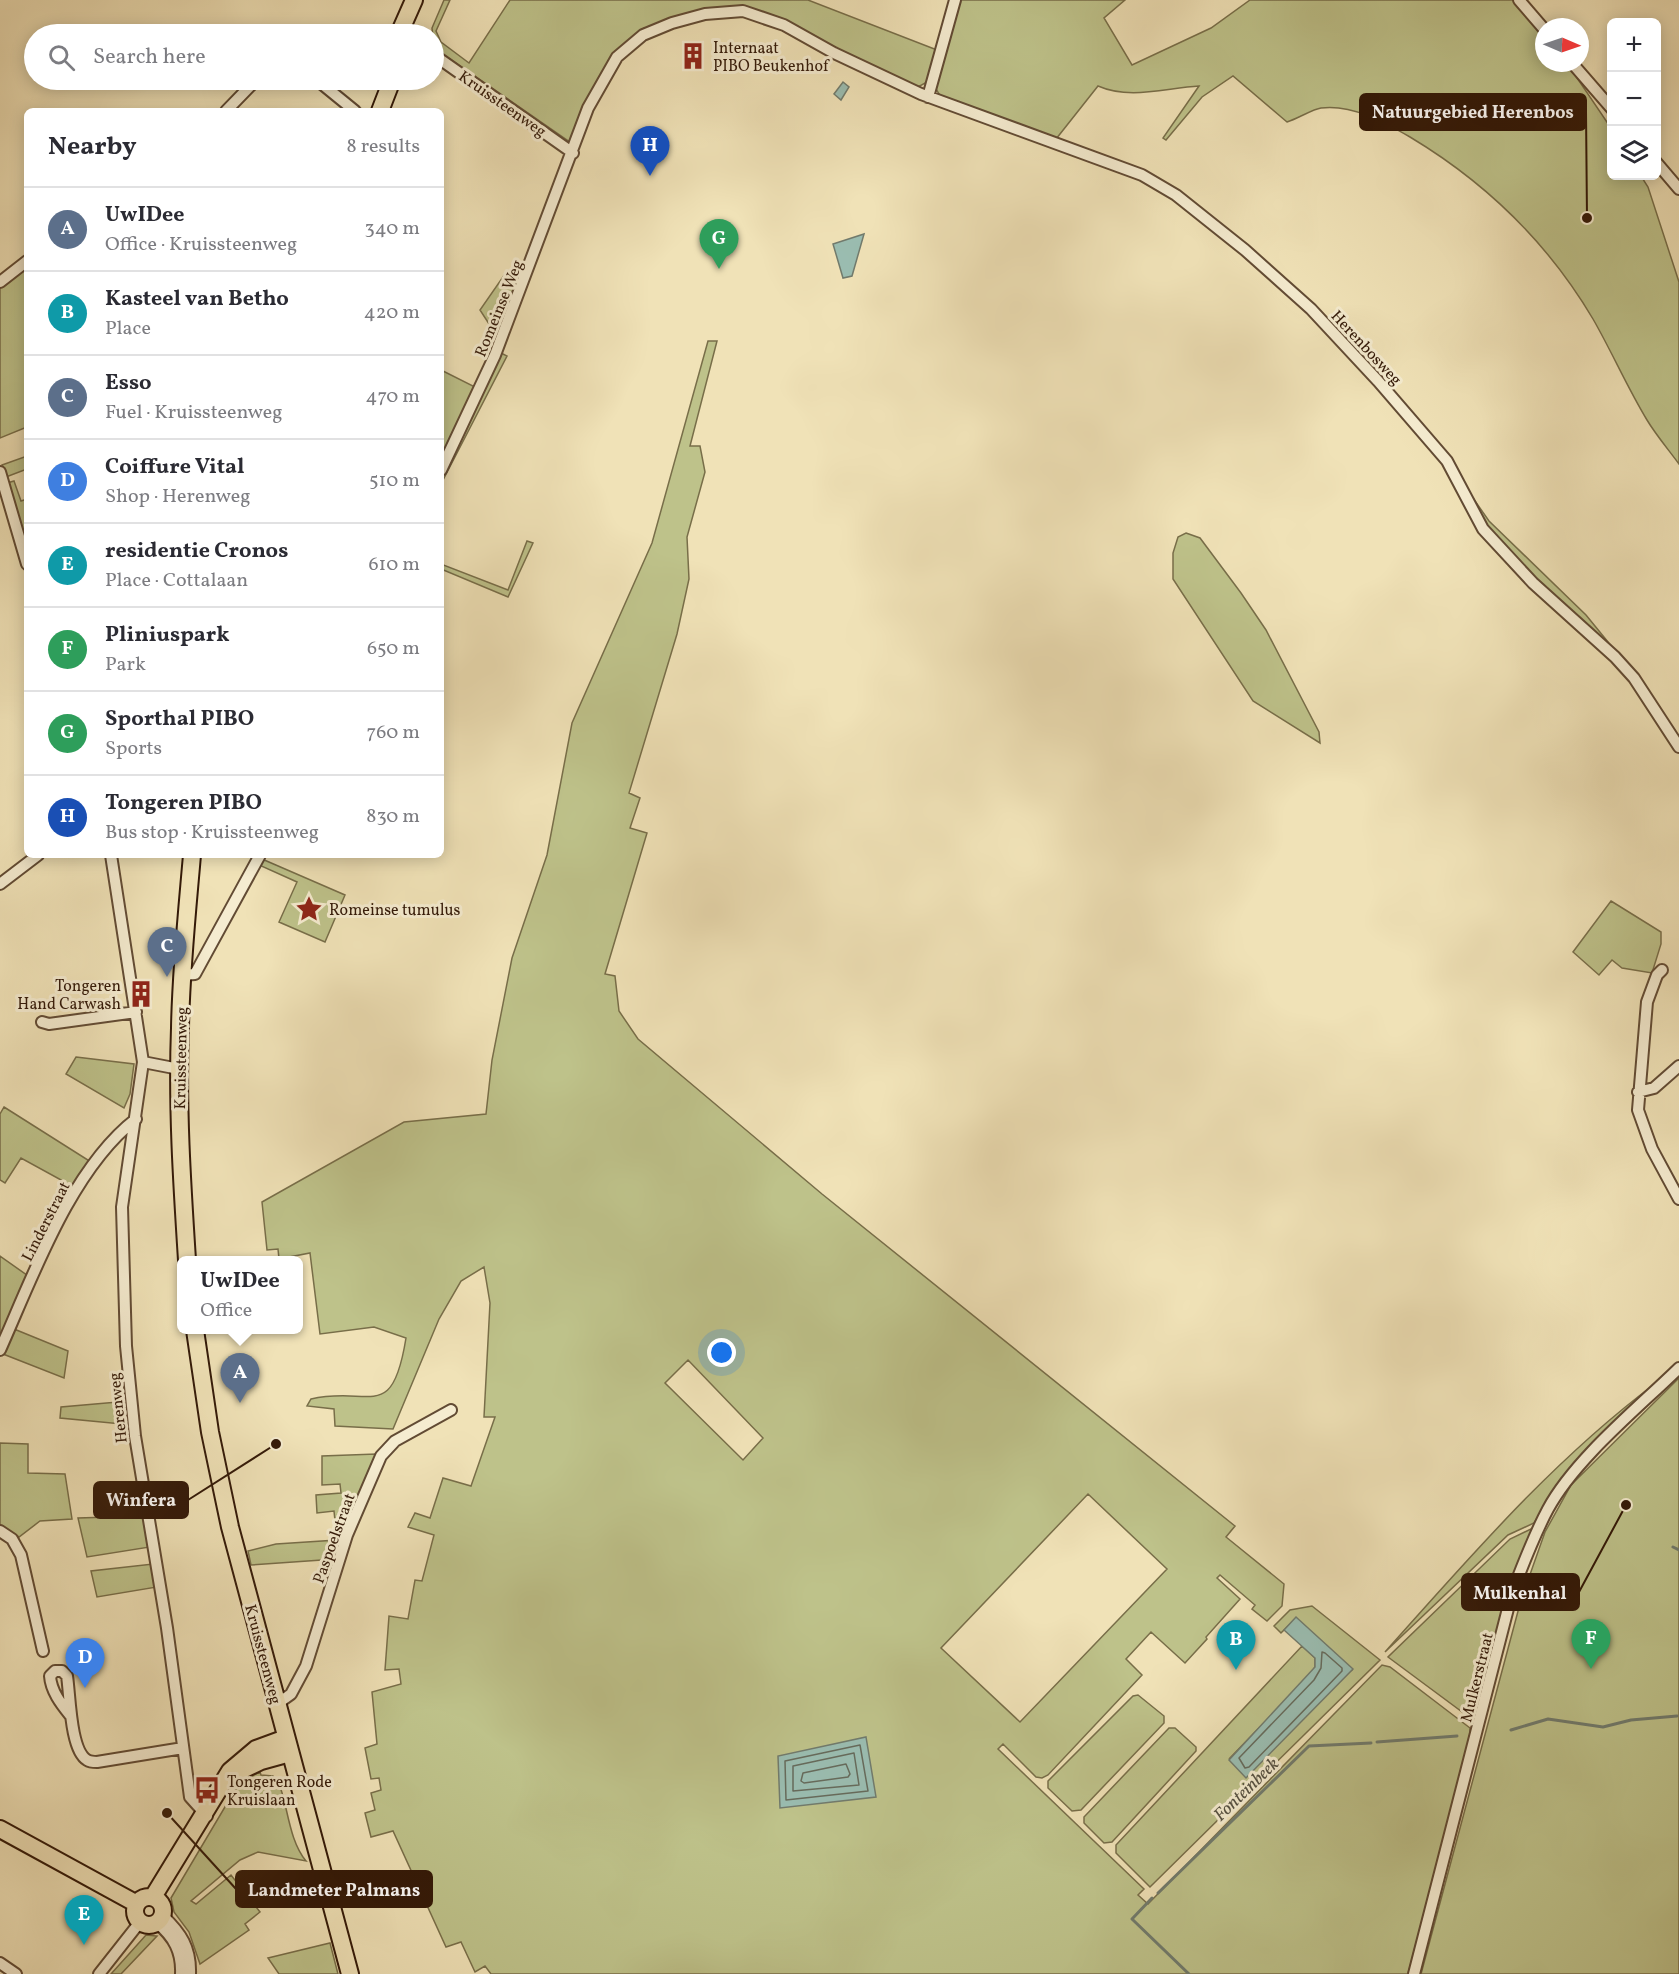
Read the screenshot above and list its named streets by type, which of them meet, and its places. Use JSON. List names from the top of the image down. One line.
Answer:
{"streets":{"main road":["Kruissteenweg"],"street":["Romeinse Weg","Herenbosweg","Linderstraat","Herenweg","Paspoelstraat","Mulkerstraat"]},"crossings":[["Kruissteenweg","Romeinse Weg"],["Kruissteenweg","Herenbosweg"],["Kruissteenweg","Paspoelstraat"],["Romeinse Weg","Herenbosweg"],["Linderstraat","Herenweg"]],"water":["Fonteinbeek"],"places":{"building":["Internaat PIBO Beukenhof","Tongeren Hand Carwash"],"other":["Natuurgebied Herenbos","Winfera","Mulkenhal","Landmeter Palmans"],"place":["Romeinse tumulus"],"bus stop":["Tongeren Rode Kruislaan"]},"north":"right","page":{"map_buttons":["+","−"],"search":"Search here","heading":["Nearby","8 results"],"pins":["H","G","C","A","F","B","D","E"],"list":[{"mark":"A","name":"UwIDee","note":"Office · Kruissteenweg","value":"340 m"},{"mark":"B","name":"Kasteel van Betho","note":"Place","value":"420 m"},{"mark":"C","name":"Esso","note":"Fuel · Kruissteenweg","value":"470 m"},{"mark":"D","name":"Coiffure Vital","note":"Shop · Herenweg","value":"510 m"},{"mark":"E","name":"residentie Cronos","note":"Place · Cottalaan","value":"610 m"},{"mark":"F","name":"Pliniuspark","note":"Park","value":"650 m"},{"mark":"G","name":"Sporthal PIBO","note":"Sports","value":"760 m"},{"mark":"H","name":"Tongeren PIBO","note":"Bus stop · Kruissteenweg","value":"830 m"}],"popup":["UwIDee","Office"]}}
